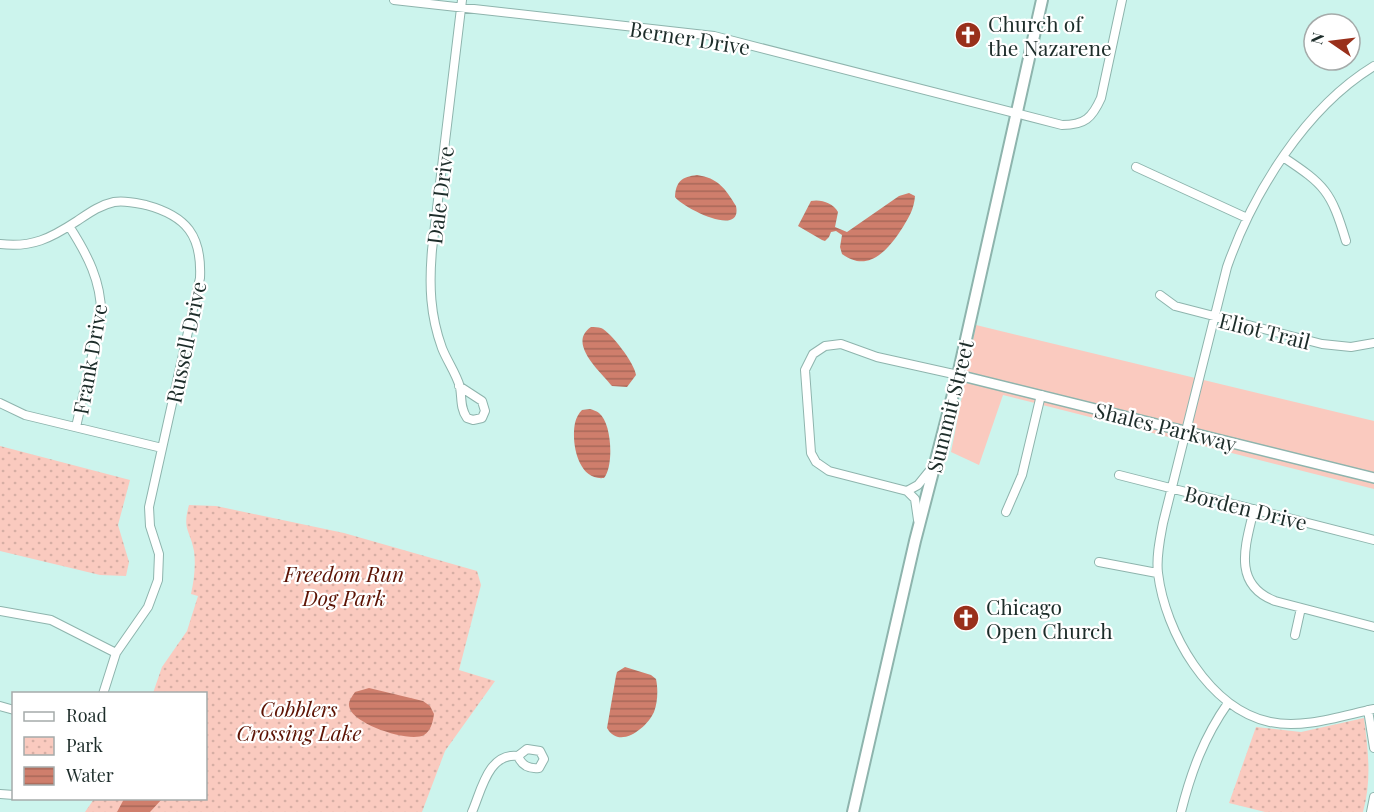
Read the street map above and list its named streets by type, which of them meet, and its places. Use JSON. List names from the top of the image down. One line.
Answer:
{"streets":{"main road":["Summit Street"],"street":["Berner Drive","Dale Drive","Eliot Trail","Russell Drive","Frank Drive","Shales Parkway","Borden Drive"]},"crossings":[["Berner Drive","Dale Drive"],["Berner Drive","Summit Street"],["Russell Drive","Frank Drive"],["Summit Street","Shales Parkway"]],"parks":["Freedom Run Dog Park","Cobblers Crossing Lake"],"places":{"church":["Church of the Nazarene","Chicago Open Church"]},"legend":["Road","Park","Water"],"north":"left"}
